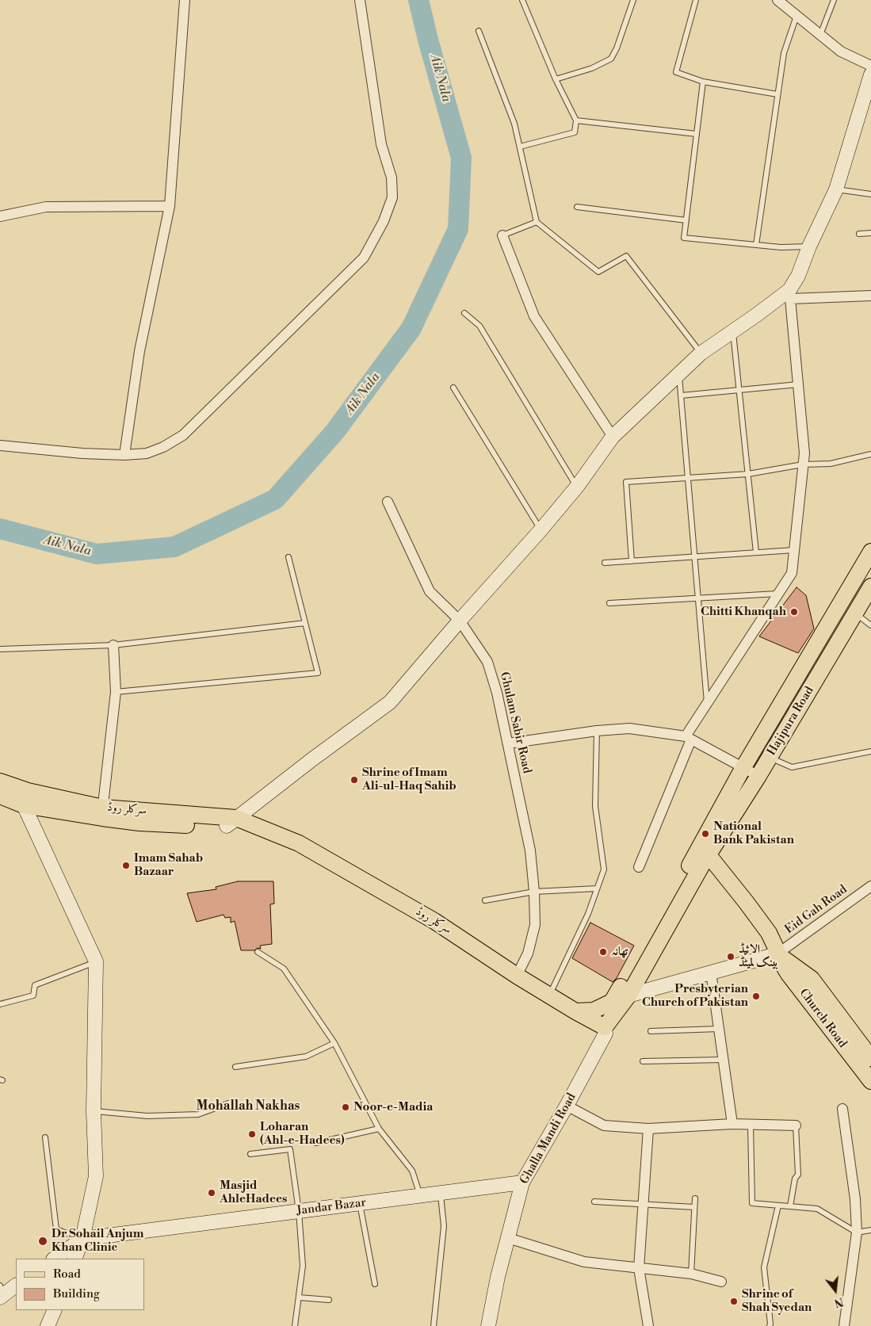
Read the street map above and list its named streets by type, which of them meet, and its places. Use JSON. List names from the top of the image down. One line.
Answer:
{"streets":{"main road":["Hajipura Road","سرکلر روڈ","Church Road"],"street":["Ghulam Sabir Road","Eid Gah Road","Ghalla Mandi Road","Jandar Bazar"]},"crossings":[["Hajipura Road","Church Road"],["Ghulam Sabir Road","سرکلر روڈ"],["سرکلر روڈ","Ghalla Mandi Road"],["Eid Gah Road","Church Road"],["Ghalla Mandi Road","Jandar Bazar"]],"districts":["Mohallah Nakhas"],"water":["Aik Nala"],"places":["Chitti Khanqah","Shrine of Imam Ali-ul-Haq Sahib","National Bank Pakistan","Imam Sahab Bazaar","تھانہ","الائیڈ بینک لمیٹڈ","Presbyterian Church of Pakistan","Noor-e-Madia","Loharan (Ahl-e-Hadees)","Masjid AhleHadees","Dr Sohail Anjum Khan Clinic","Shrine of Shah Syedan"],"legend":["Road","Building"],"north":"bottom"}
